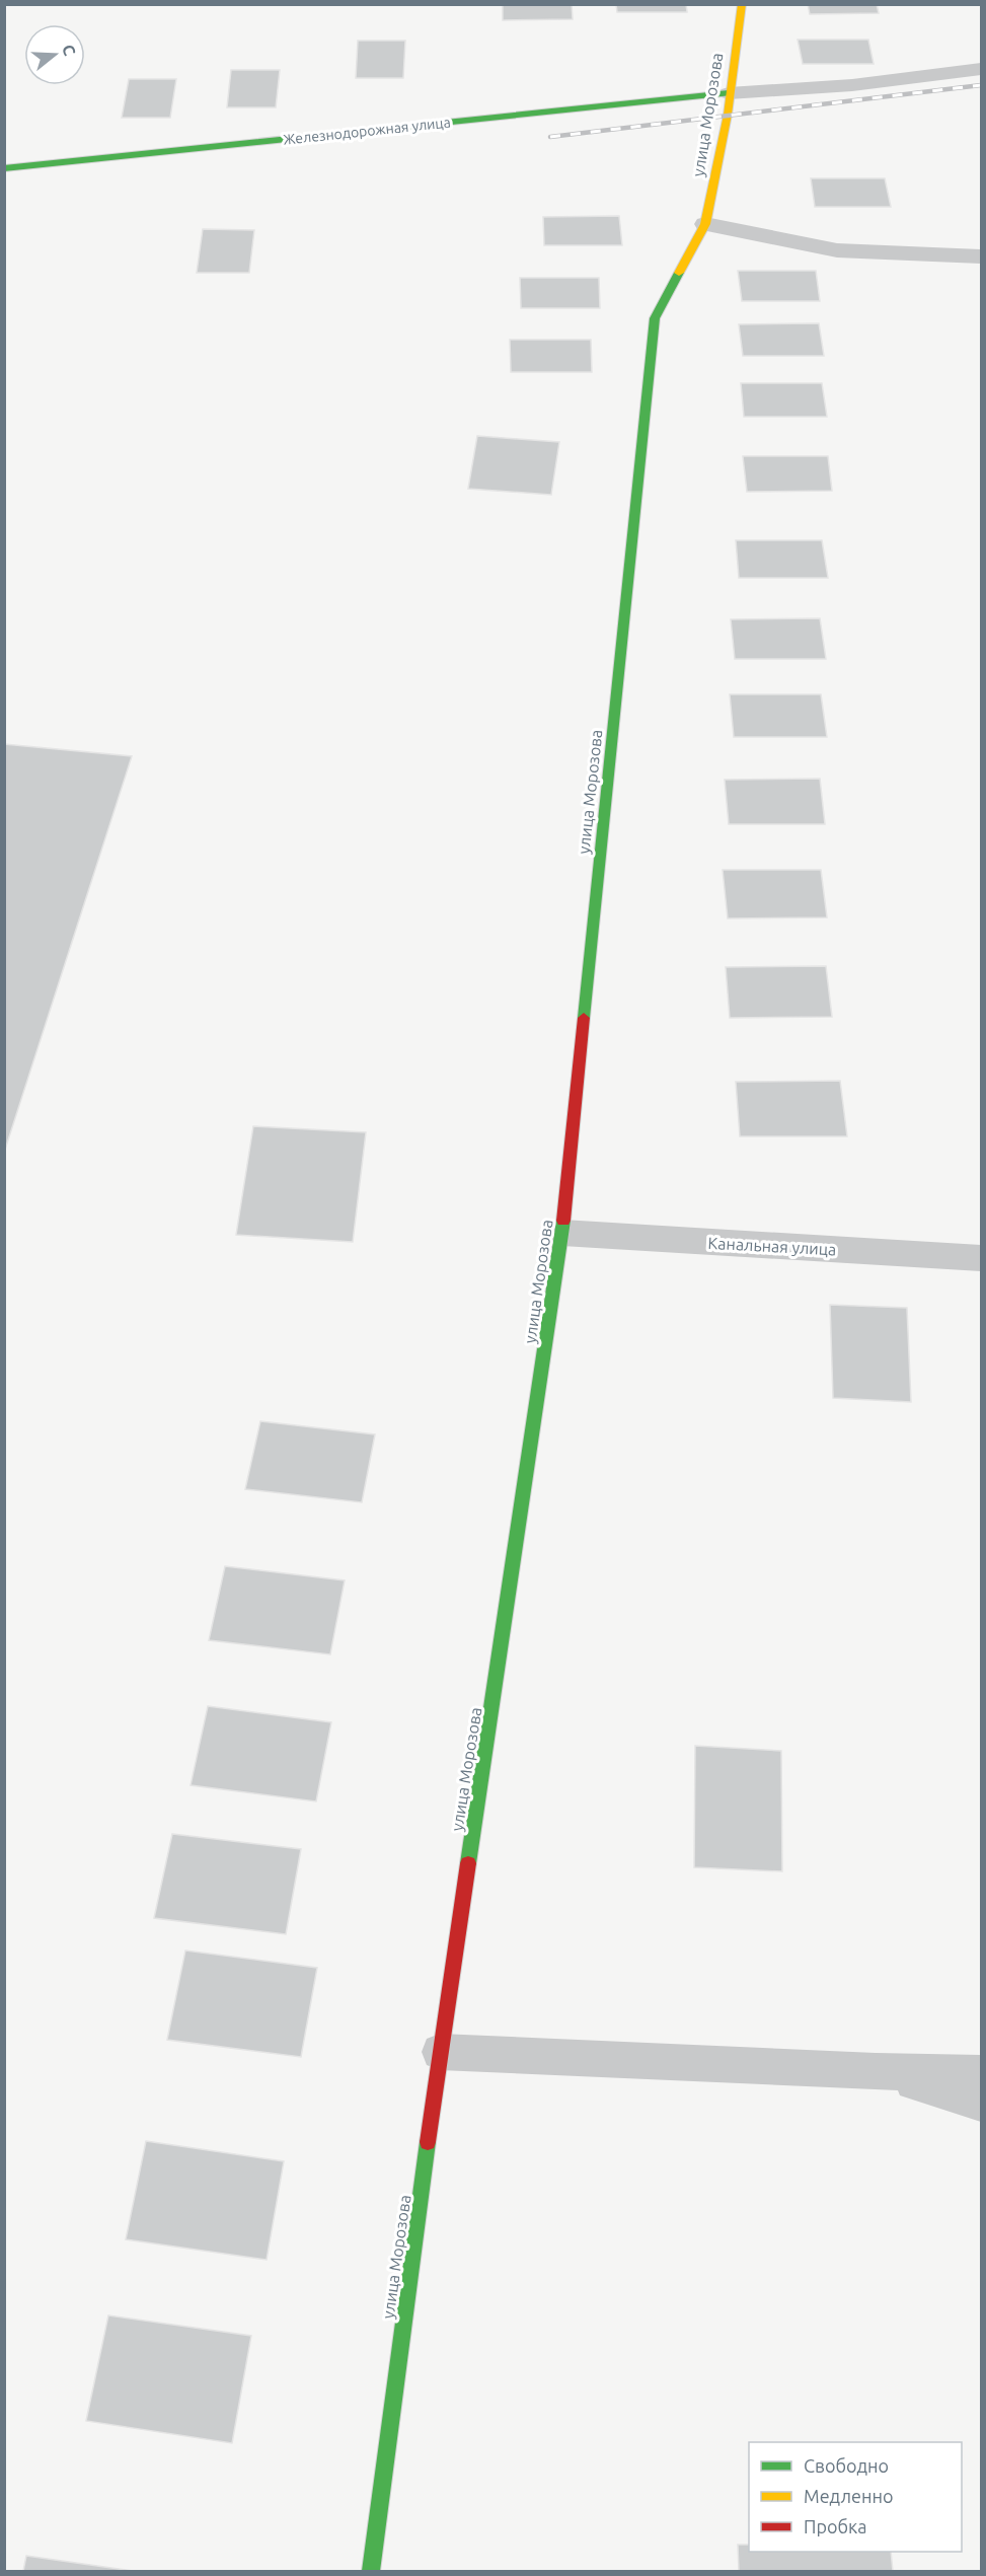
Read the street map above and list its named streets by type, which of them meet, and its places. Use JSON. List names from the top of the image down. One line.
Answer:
{"streets":{"street":["улица Морозова","Железнодорожная улица","Канальная улица"]},"crossings":[["улица Морозова","Железнодорожная улица"],["улица Морозова","Канальная улица"]],"legend":["Свободно","Медленно","Пробка"],"north":"right"}
